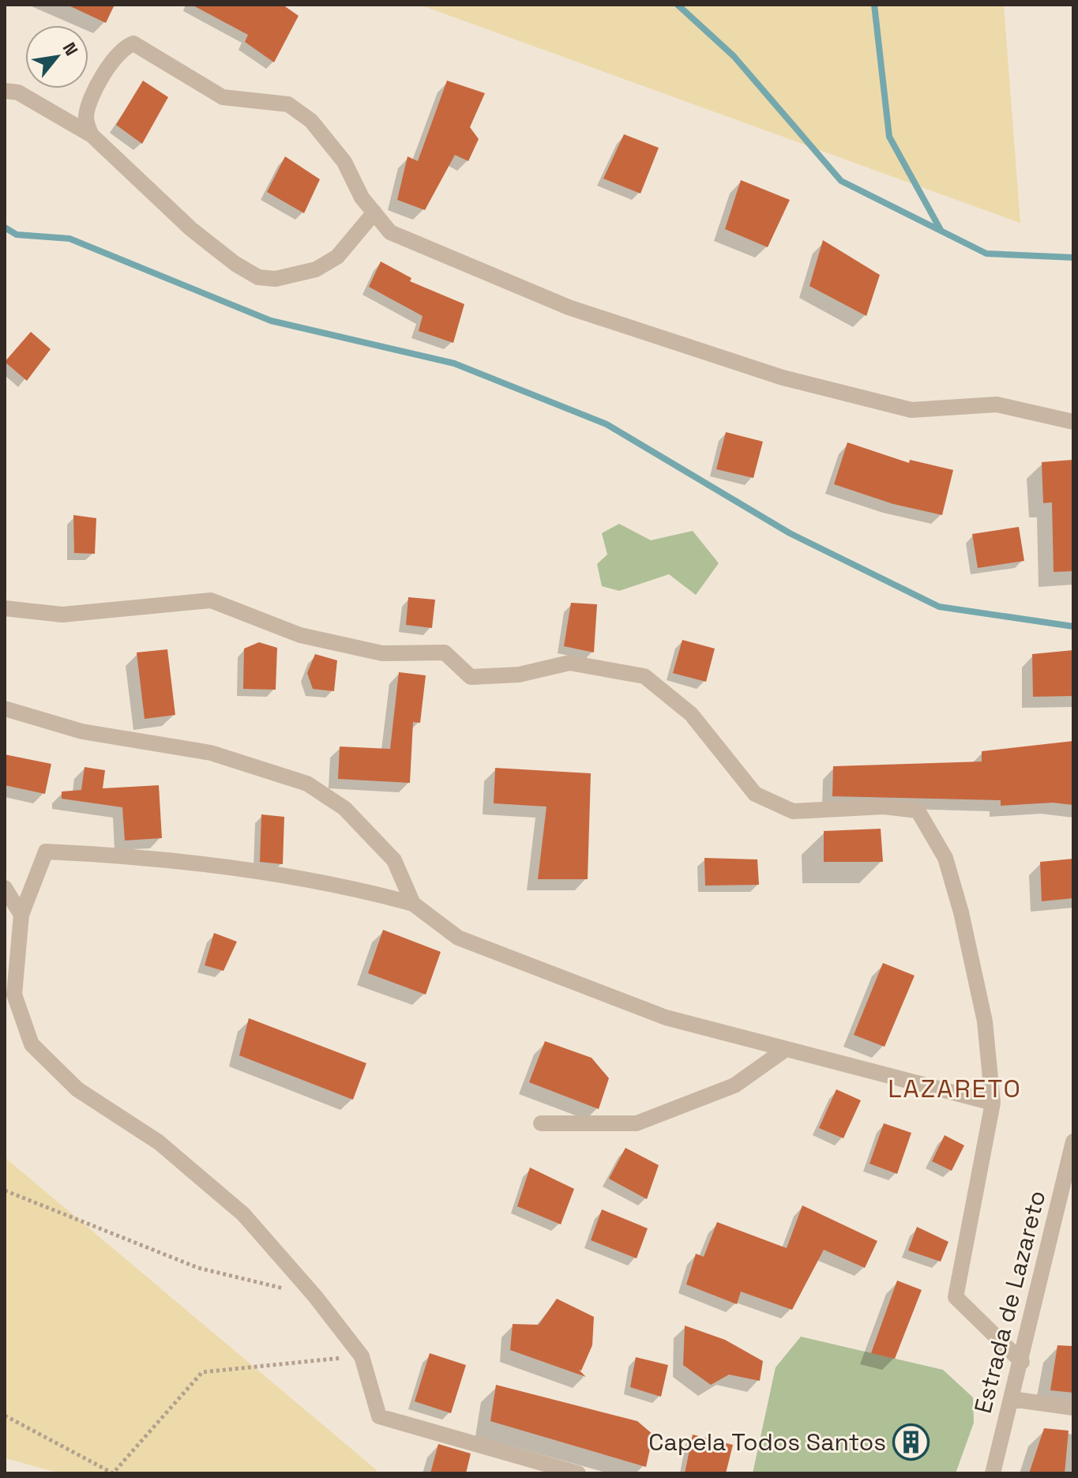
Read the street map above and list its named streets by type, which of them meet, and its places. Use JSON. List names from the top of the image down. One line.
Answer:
{"streets":{"street":["Estrada de Lazareto"]},"districts":["LAZARETO"],"places":{"building":["Capela Todos Santos"]},"north":"top right"}
